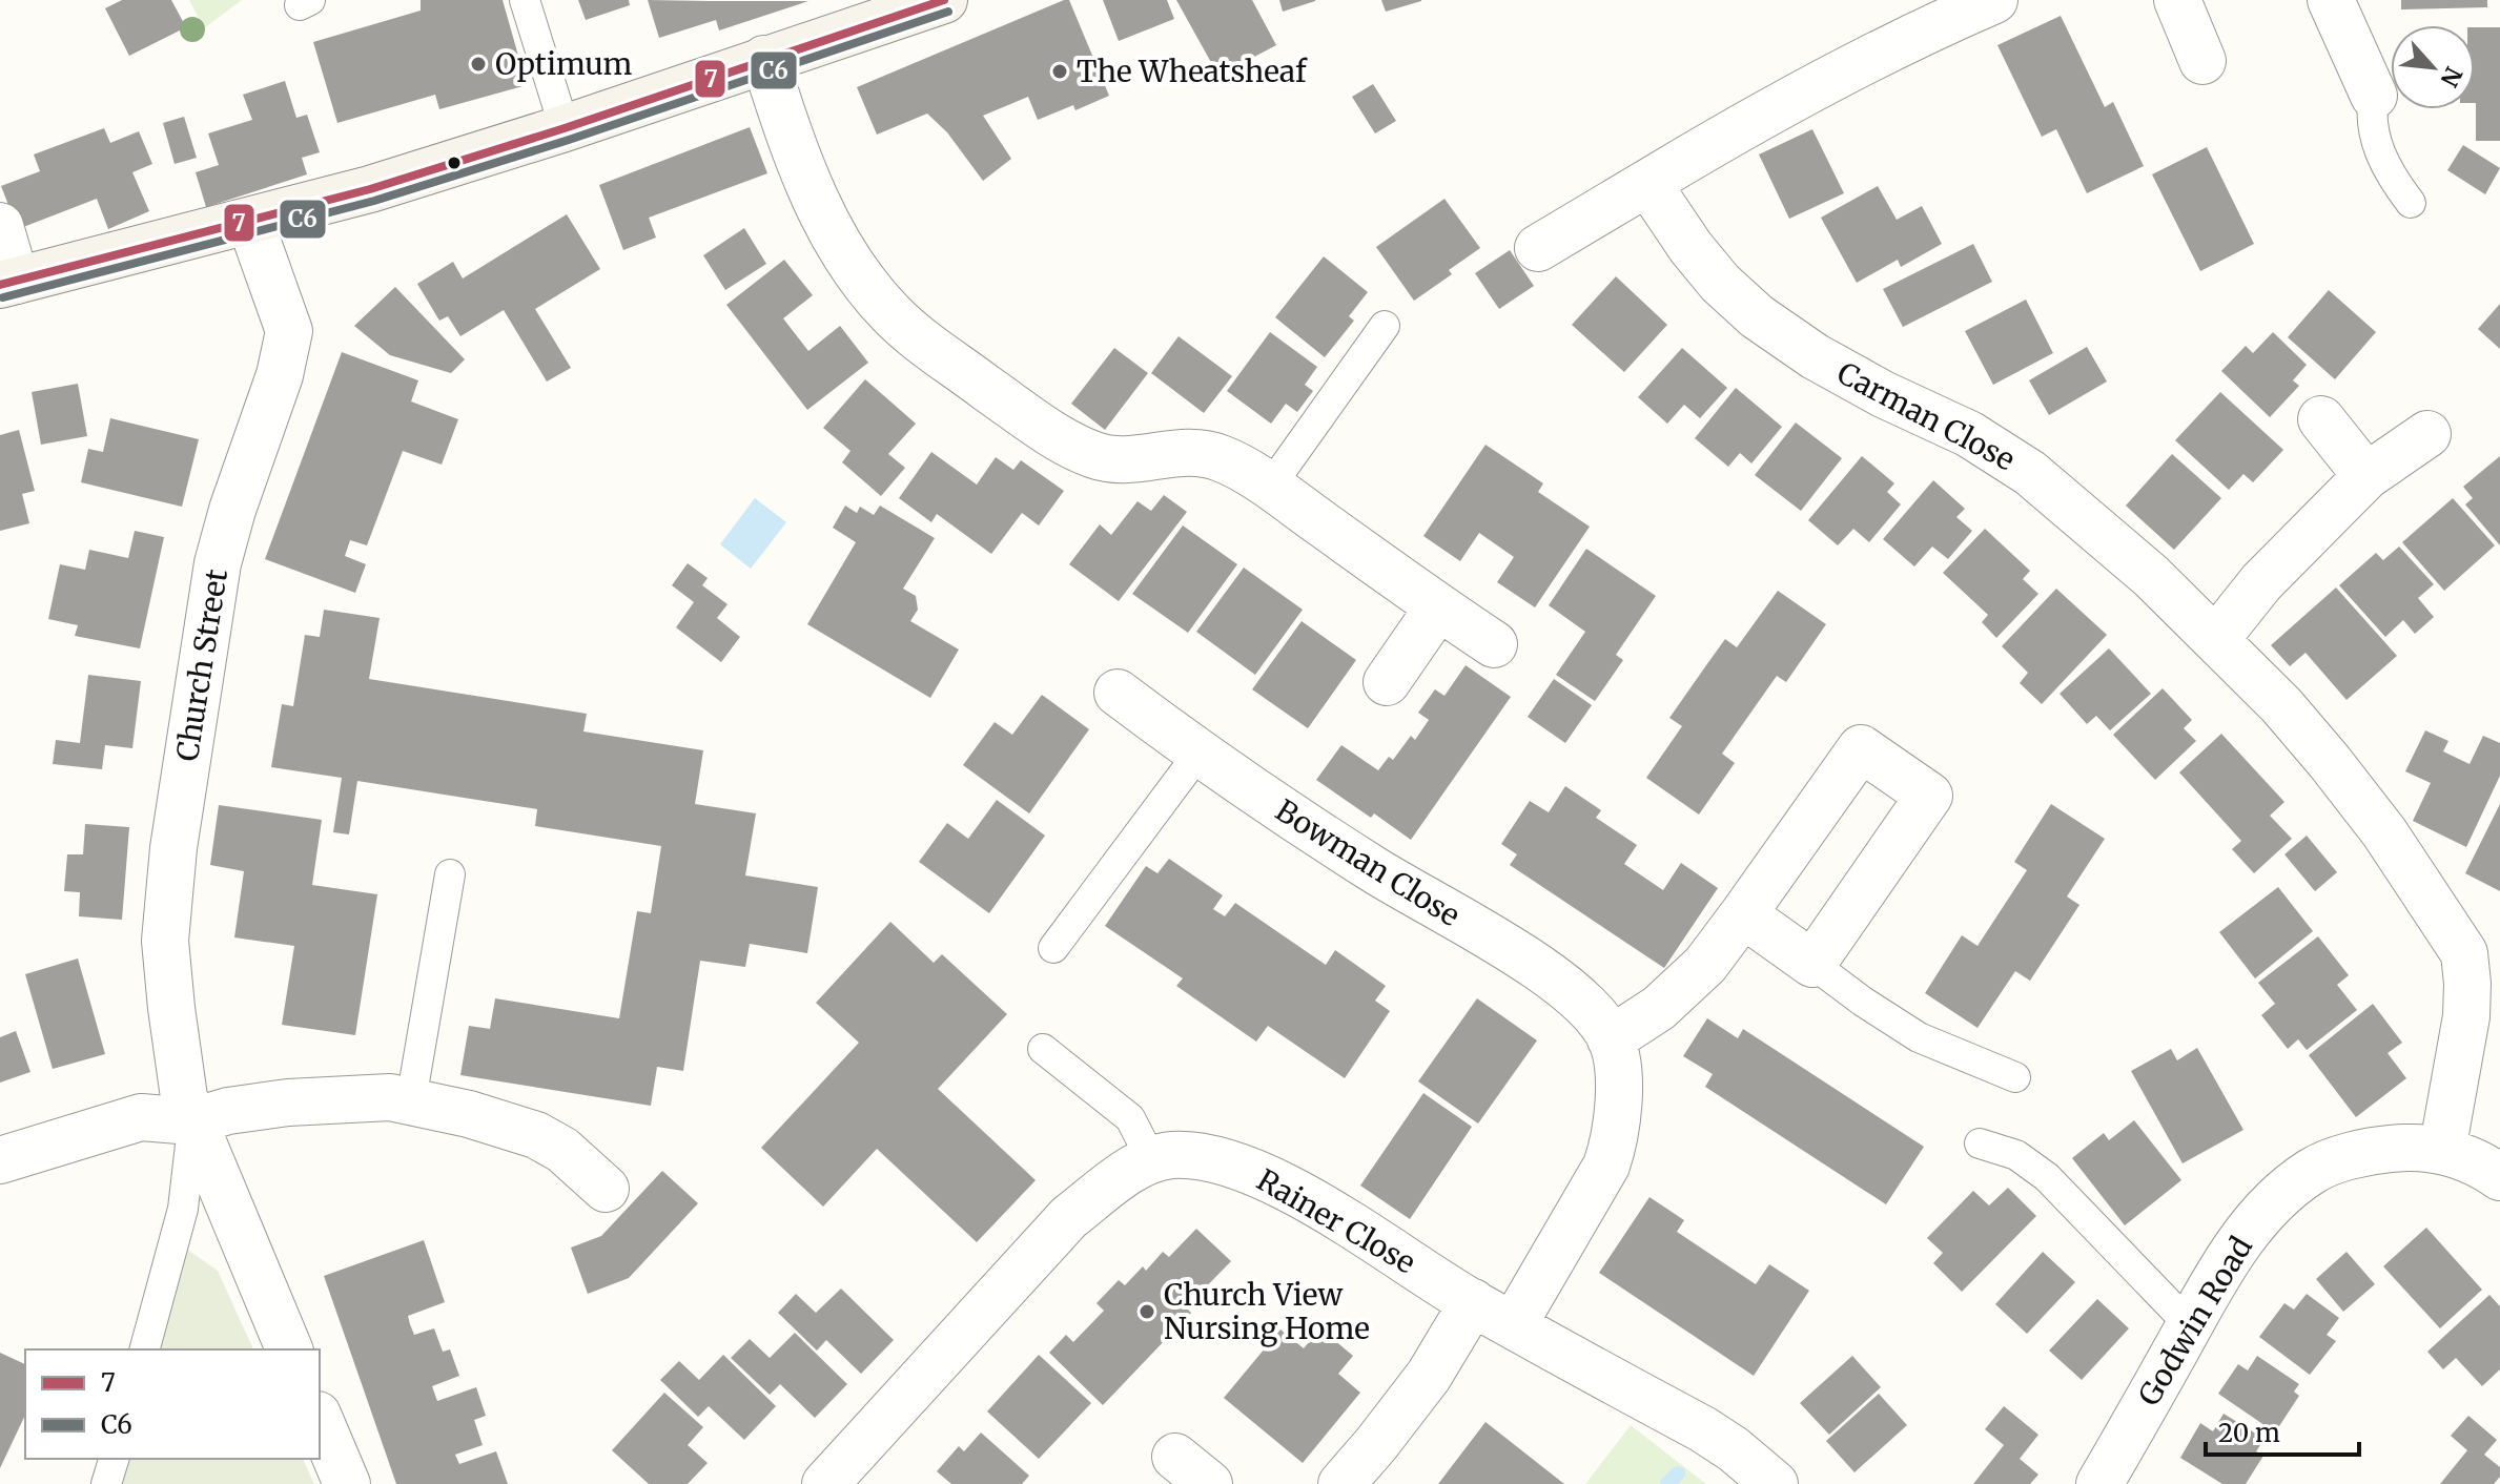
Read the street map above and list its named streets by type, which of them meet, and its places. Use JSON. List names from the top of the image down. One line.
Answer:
{"streets":{"street":["Carman Close","Church Street","Bowman Close","Rainer Close","Godwin Road"]},"crossings":[["Bowman Close","Rainer Close"]],"places":["Optimum","The Wheatsheaf","Church View Nursing Home"],"lines":["transit line 7","transit line C6"],"legend":["7","C6"],"scale_bar":"20 m","north":"bottom right"}
